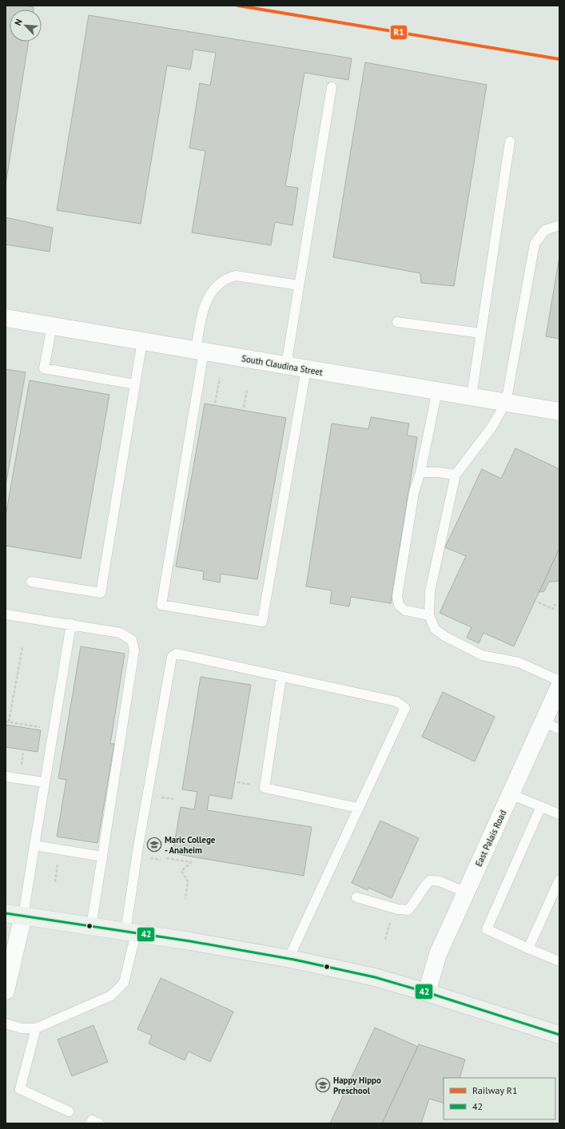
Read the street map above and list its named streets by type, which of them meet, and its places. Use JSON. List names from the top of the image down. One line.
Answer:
{"streets":{"street":["South Claudina Street","East Palais Road"]},"places":{"school or university":["Maric College - Anaheim","Happy Hippo Preschool"]},"lines":["rail line R1","transit line 42"],"legend":["Railway R1","42"],"north":"top left"}
